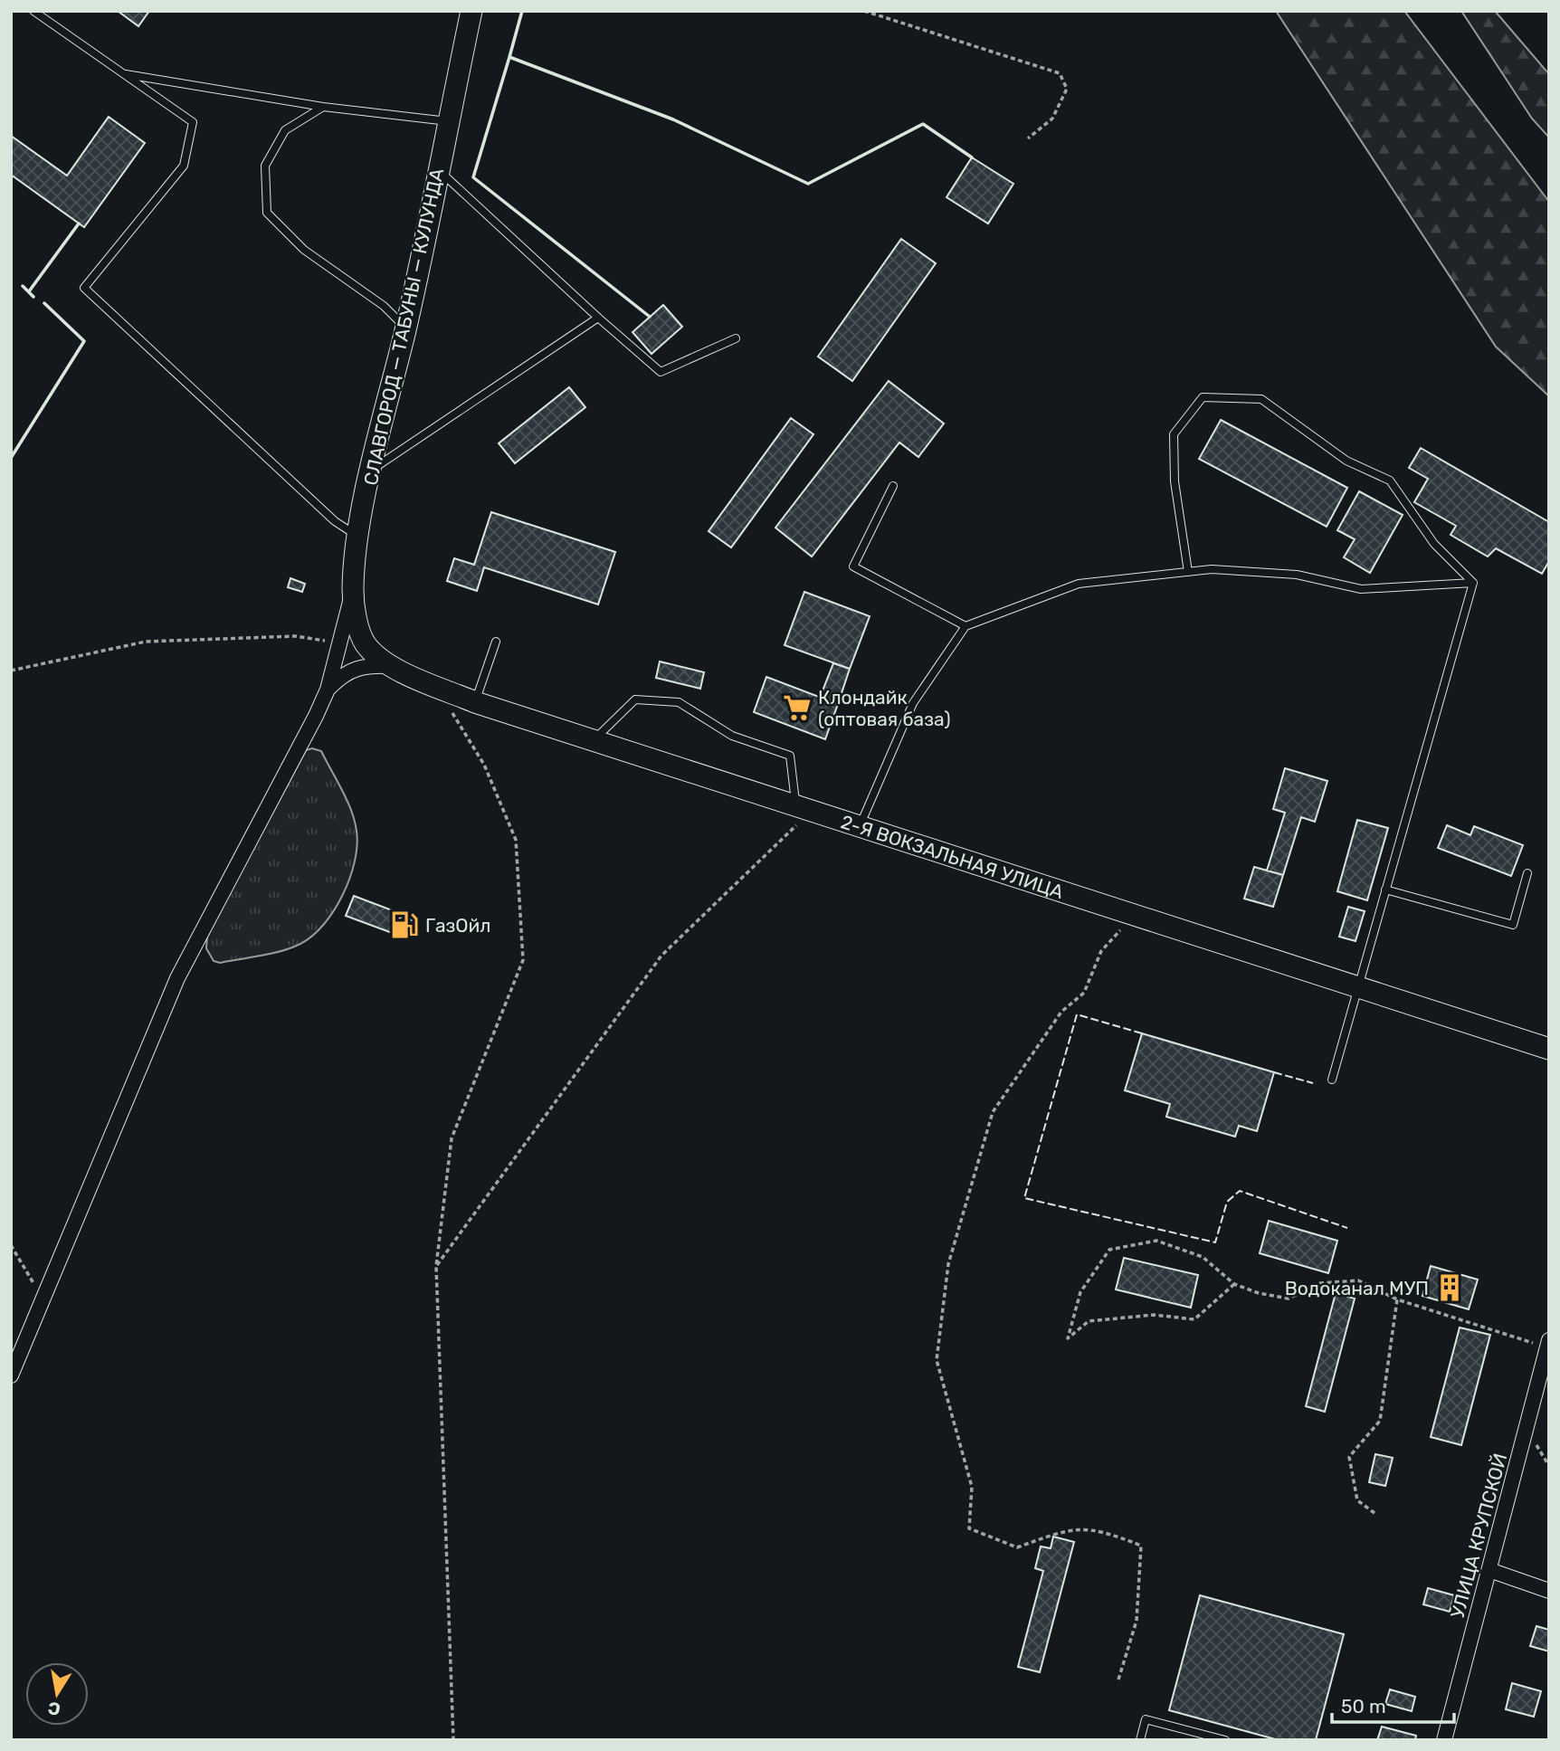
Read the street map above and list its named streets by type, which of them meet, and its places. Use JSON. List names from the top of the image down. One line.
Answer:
{"streets":{"main road":["СЛАВГОРОД — ТАБУНЫ — КУЛУНДА","2-Я ВОКЗАЛЬНАЯ УЛИЦА"],"street":["УЛИЦА КРУПСКОЙ"]},"crossings":[["СЛАВГОРОД — ТАБУНЫ — КУЛУНДА","2-Я ВОКЗАЛЬНАЯ УЛИЦА"]],"places":{"supermarket":["Клондайк (оптовая база)"],"fuel station":["ГазОйл"],"building":["Водоканал МУП"]},"scale_bar":"50 m","north":"bottom"}
